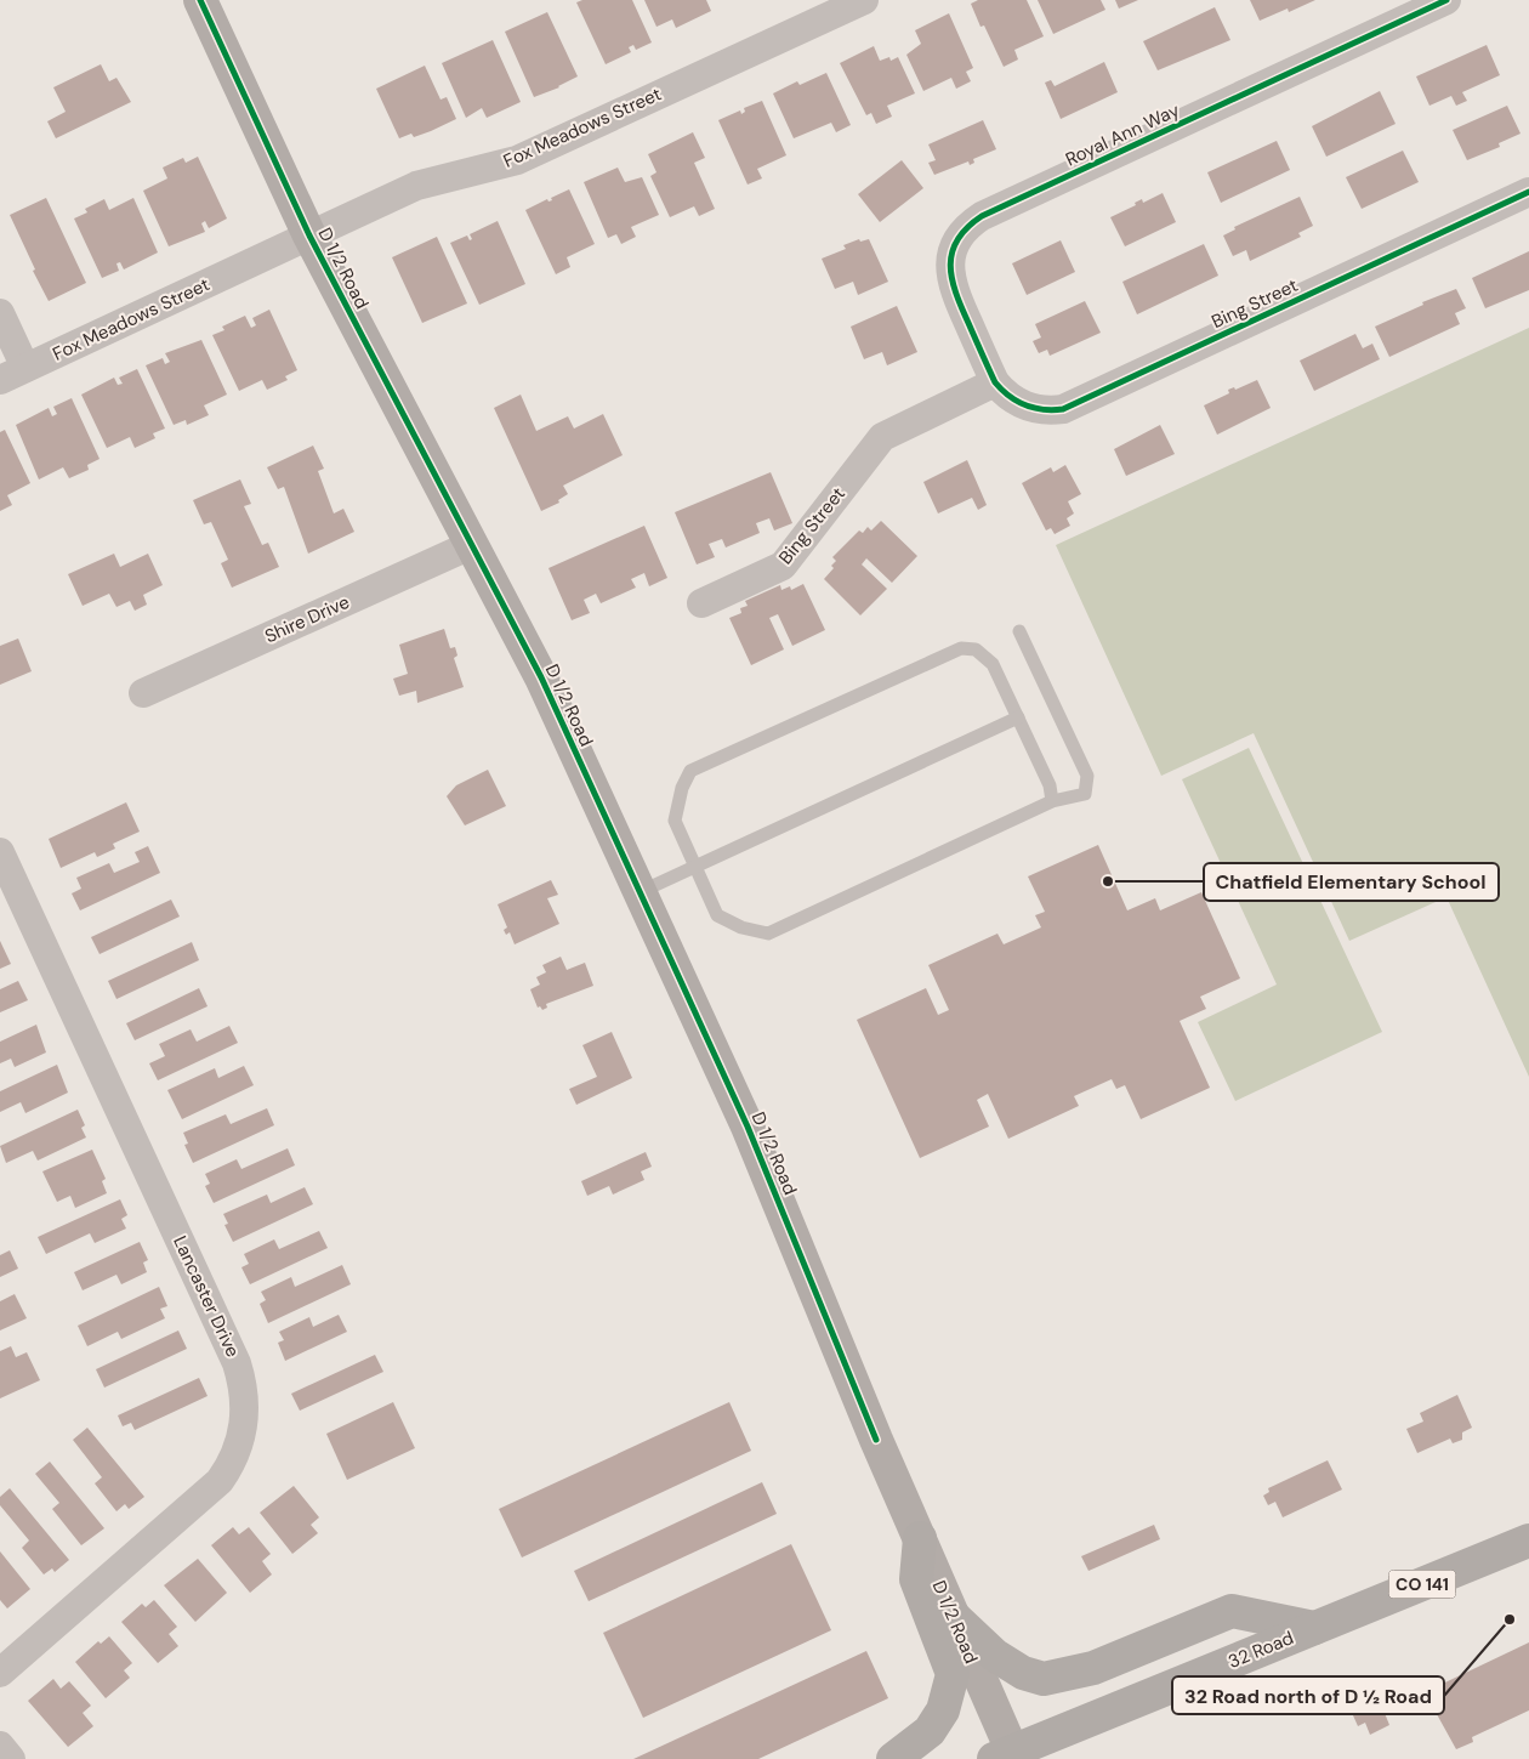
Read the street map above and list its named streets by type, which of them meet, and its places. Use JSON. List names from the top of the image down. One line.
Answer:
{"streets":{"main road":["D 1/2 Road","CO 141","32 Road"],"street":["Fox Meadows Street","Royal Ann Way","Bing Street","Shire Drive","Lancaster Drive"]},"crossings":[["Fox Meadows Street","D 1/2 Road"],["Royal Ann Way","Bing Street"],["D 1/2 Road","Shire Drive"],["D 1/2 Road","32 Road"]],"places":["Chatfield Elementary School","32 Road north of D ½ Road"]}
